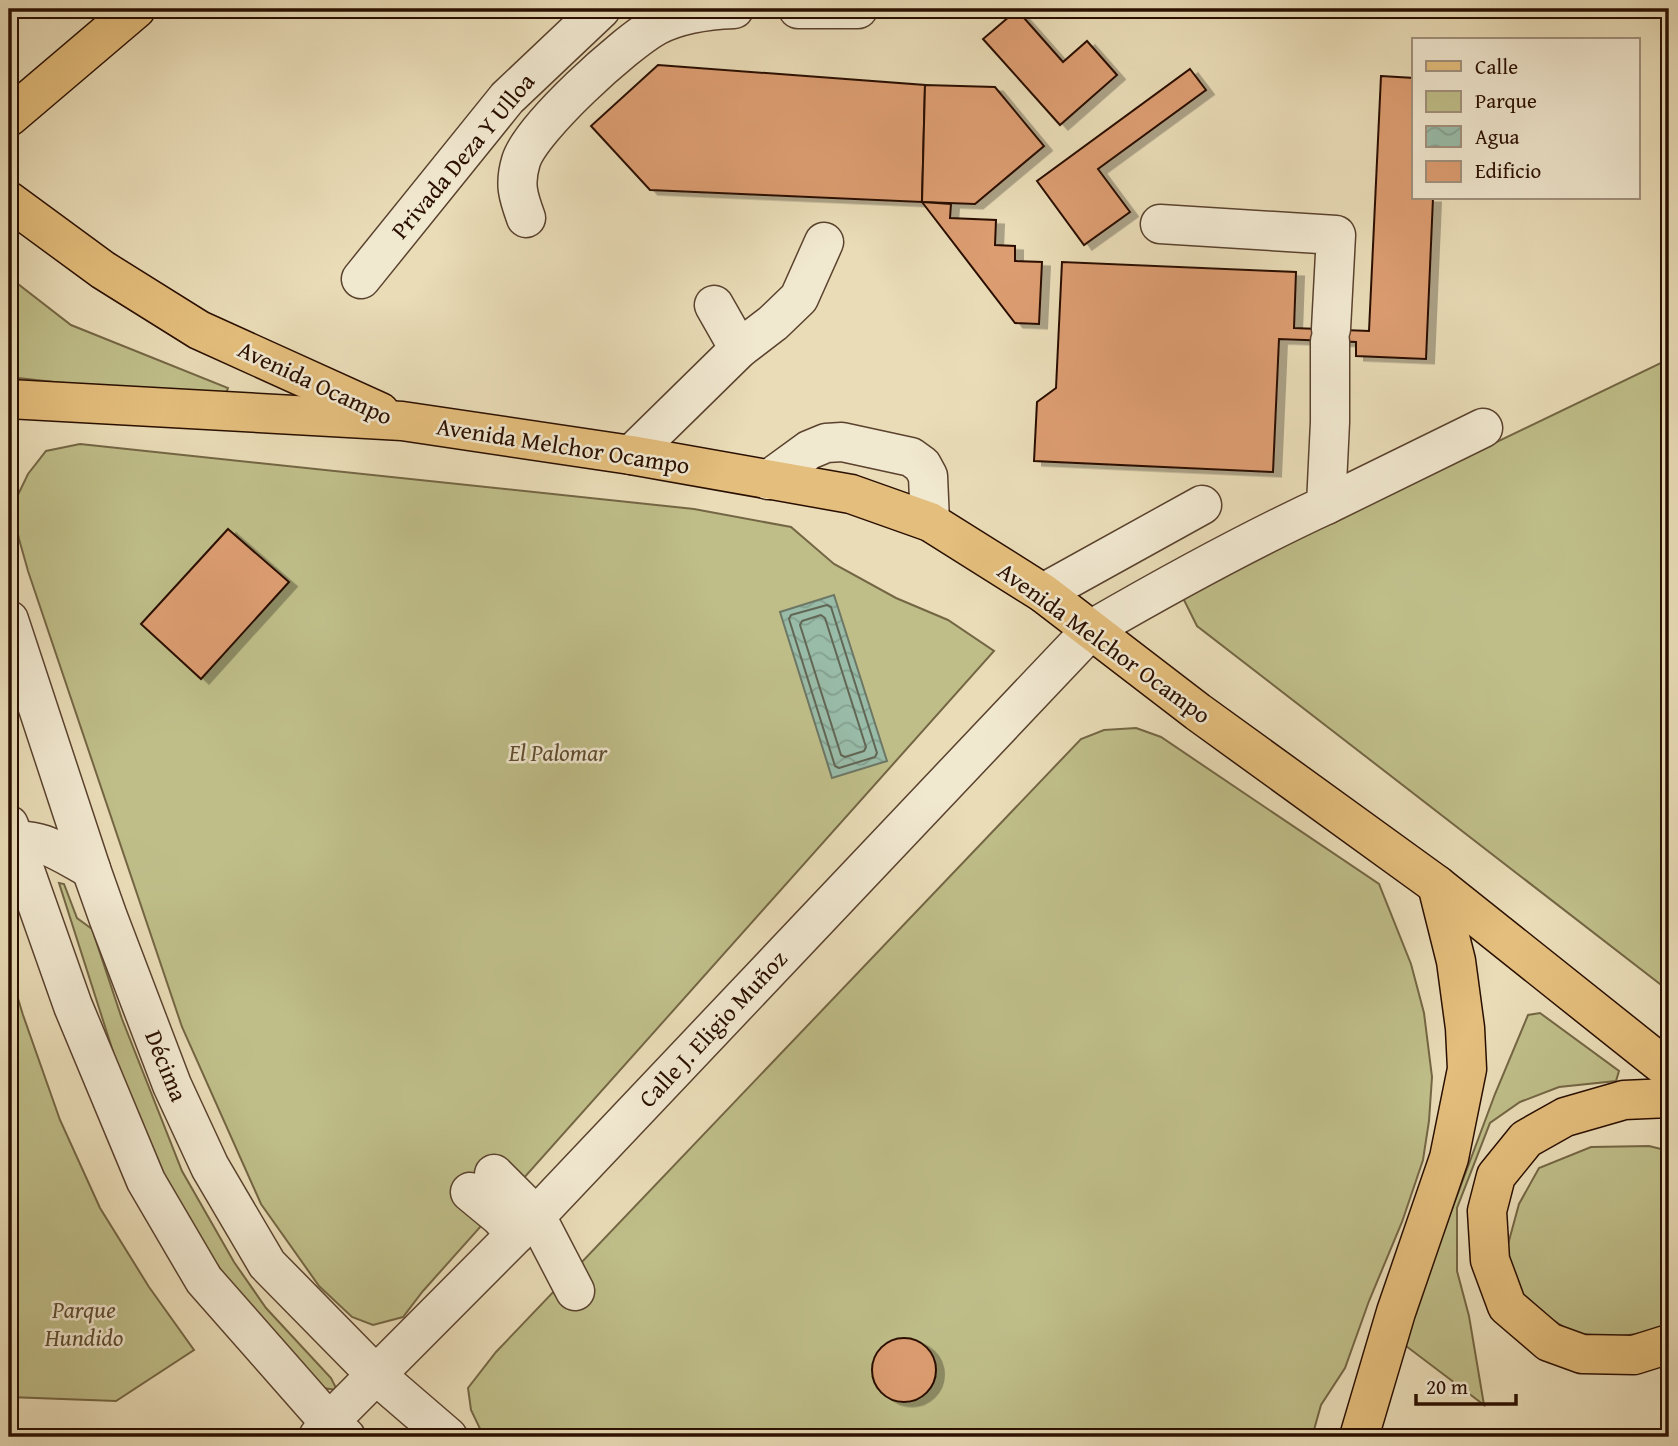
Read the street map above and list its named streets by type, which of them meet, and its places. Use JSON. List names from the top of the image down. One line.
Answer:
{"streets":{"main road":["Avenida Ocampo","Avenida Melchor Ocampo"],"street":["Privada Deza Y Ulloa","Calle J. Eligio Muñoz","Décima"]},"crossings":[["Avenida Ocampo","Avenida Melchor Ocampo"],["Avenida Melchor Ocampo","Calle J. Eligio Muñoz"],["Calle J. Eligio Muñoz","Décima"]],"parks":["El Palomar","Parque Hundido"],"legend":["Calle","Parque","Agua","Edificio"],"scale_bar":"20 m"}
